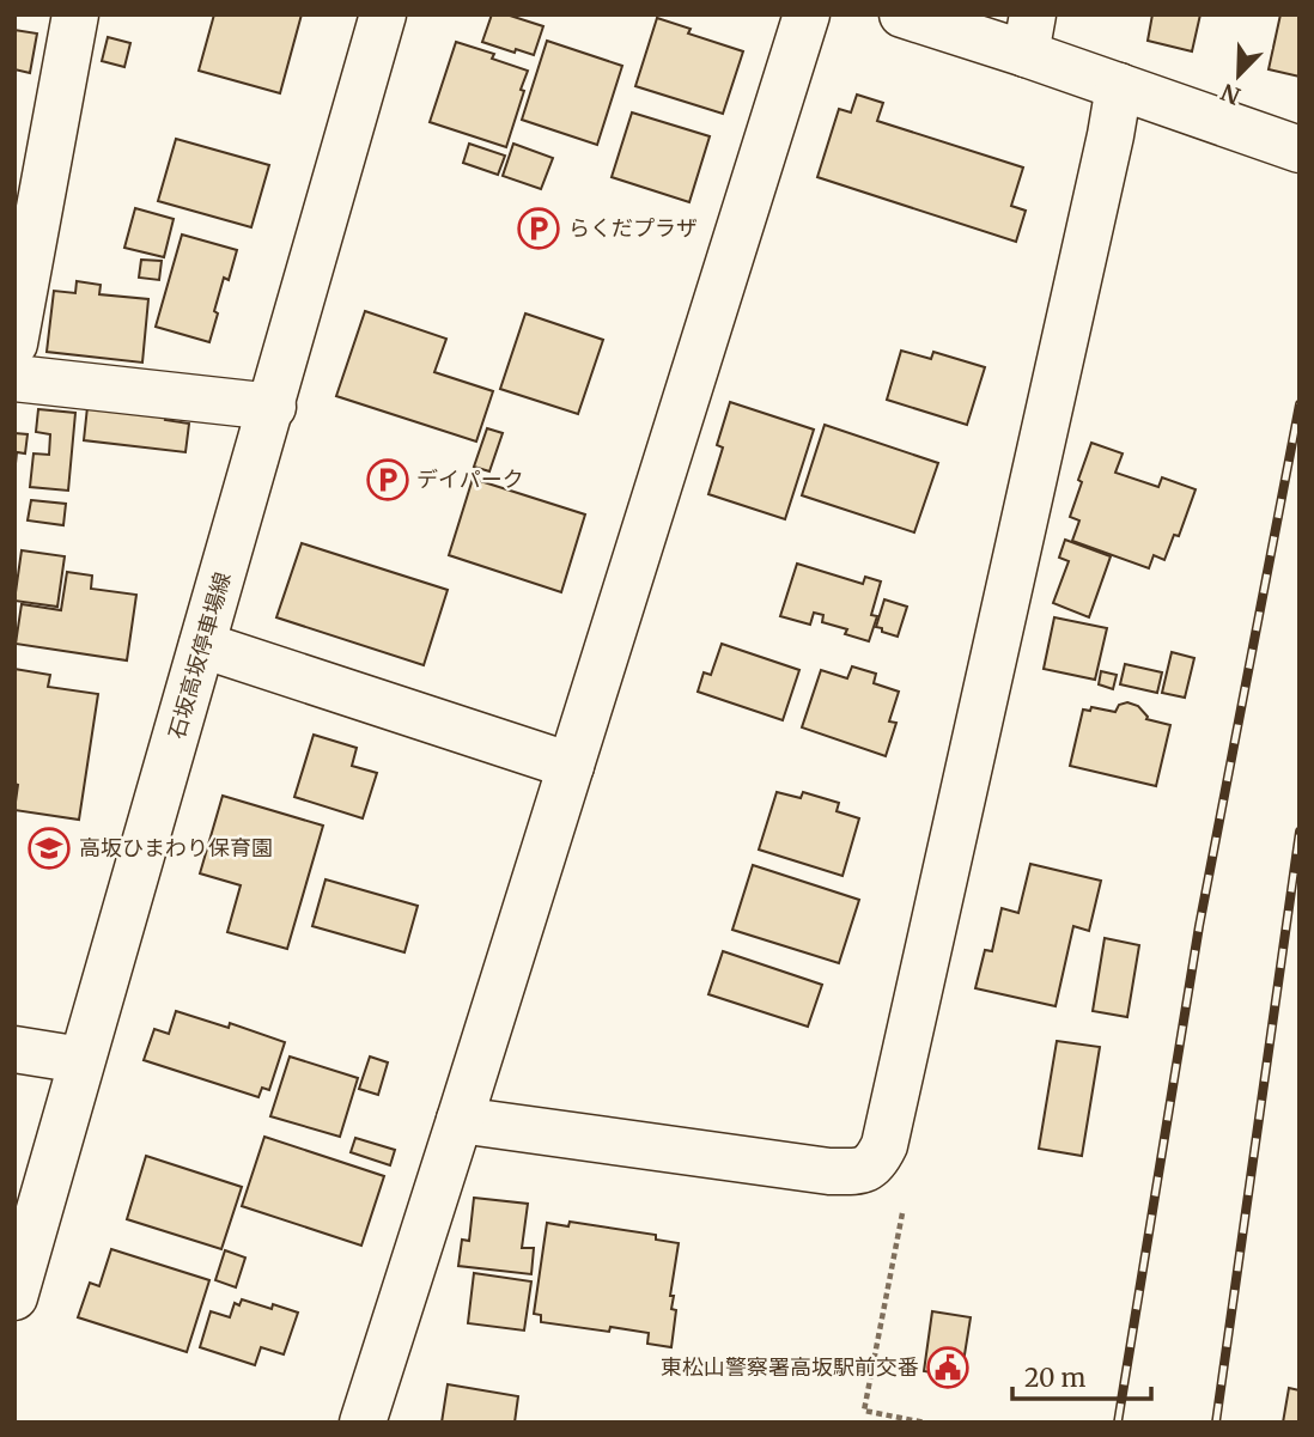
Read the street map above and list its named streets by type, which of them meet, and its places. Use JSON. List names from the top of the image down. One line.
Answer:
{"streets":{"street":["石坂高坂停車場線"]},"places":{"parking":["らくだプラザ","デイパーク"],"school or university":["高坂ひまわり保育園"],"public building":["東松山警察署高坂駅前交番"]},"scale_bar":"20 m","north":"bottom left"}
